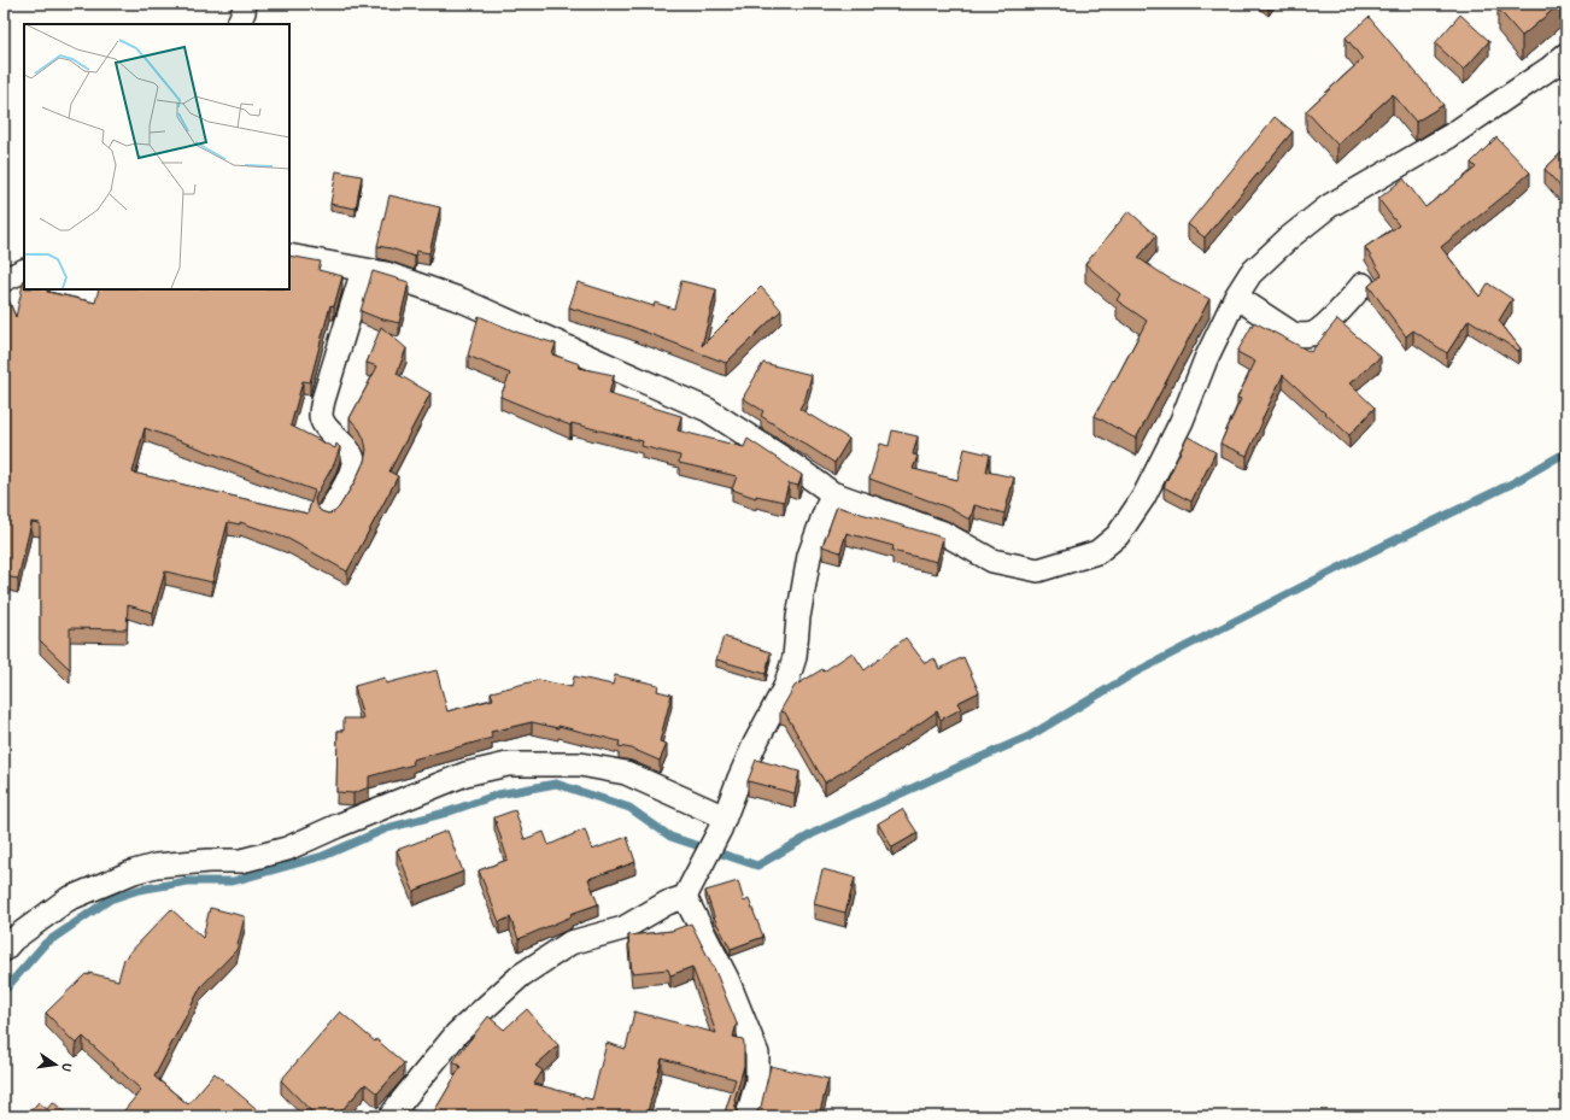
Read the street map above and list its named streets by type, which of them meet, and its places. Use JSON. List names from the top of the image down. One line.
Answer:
{"north":"right"}
